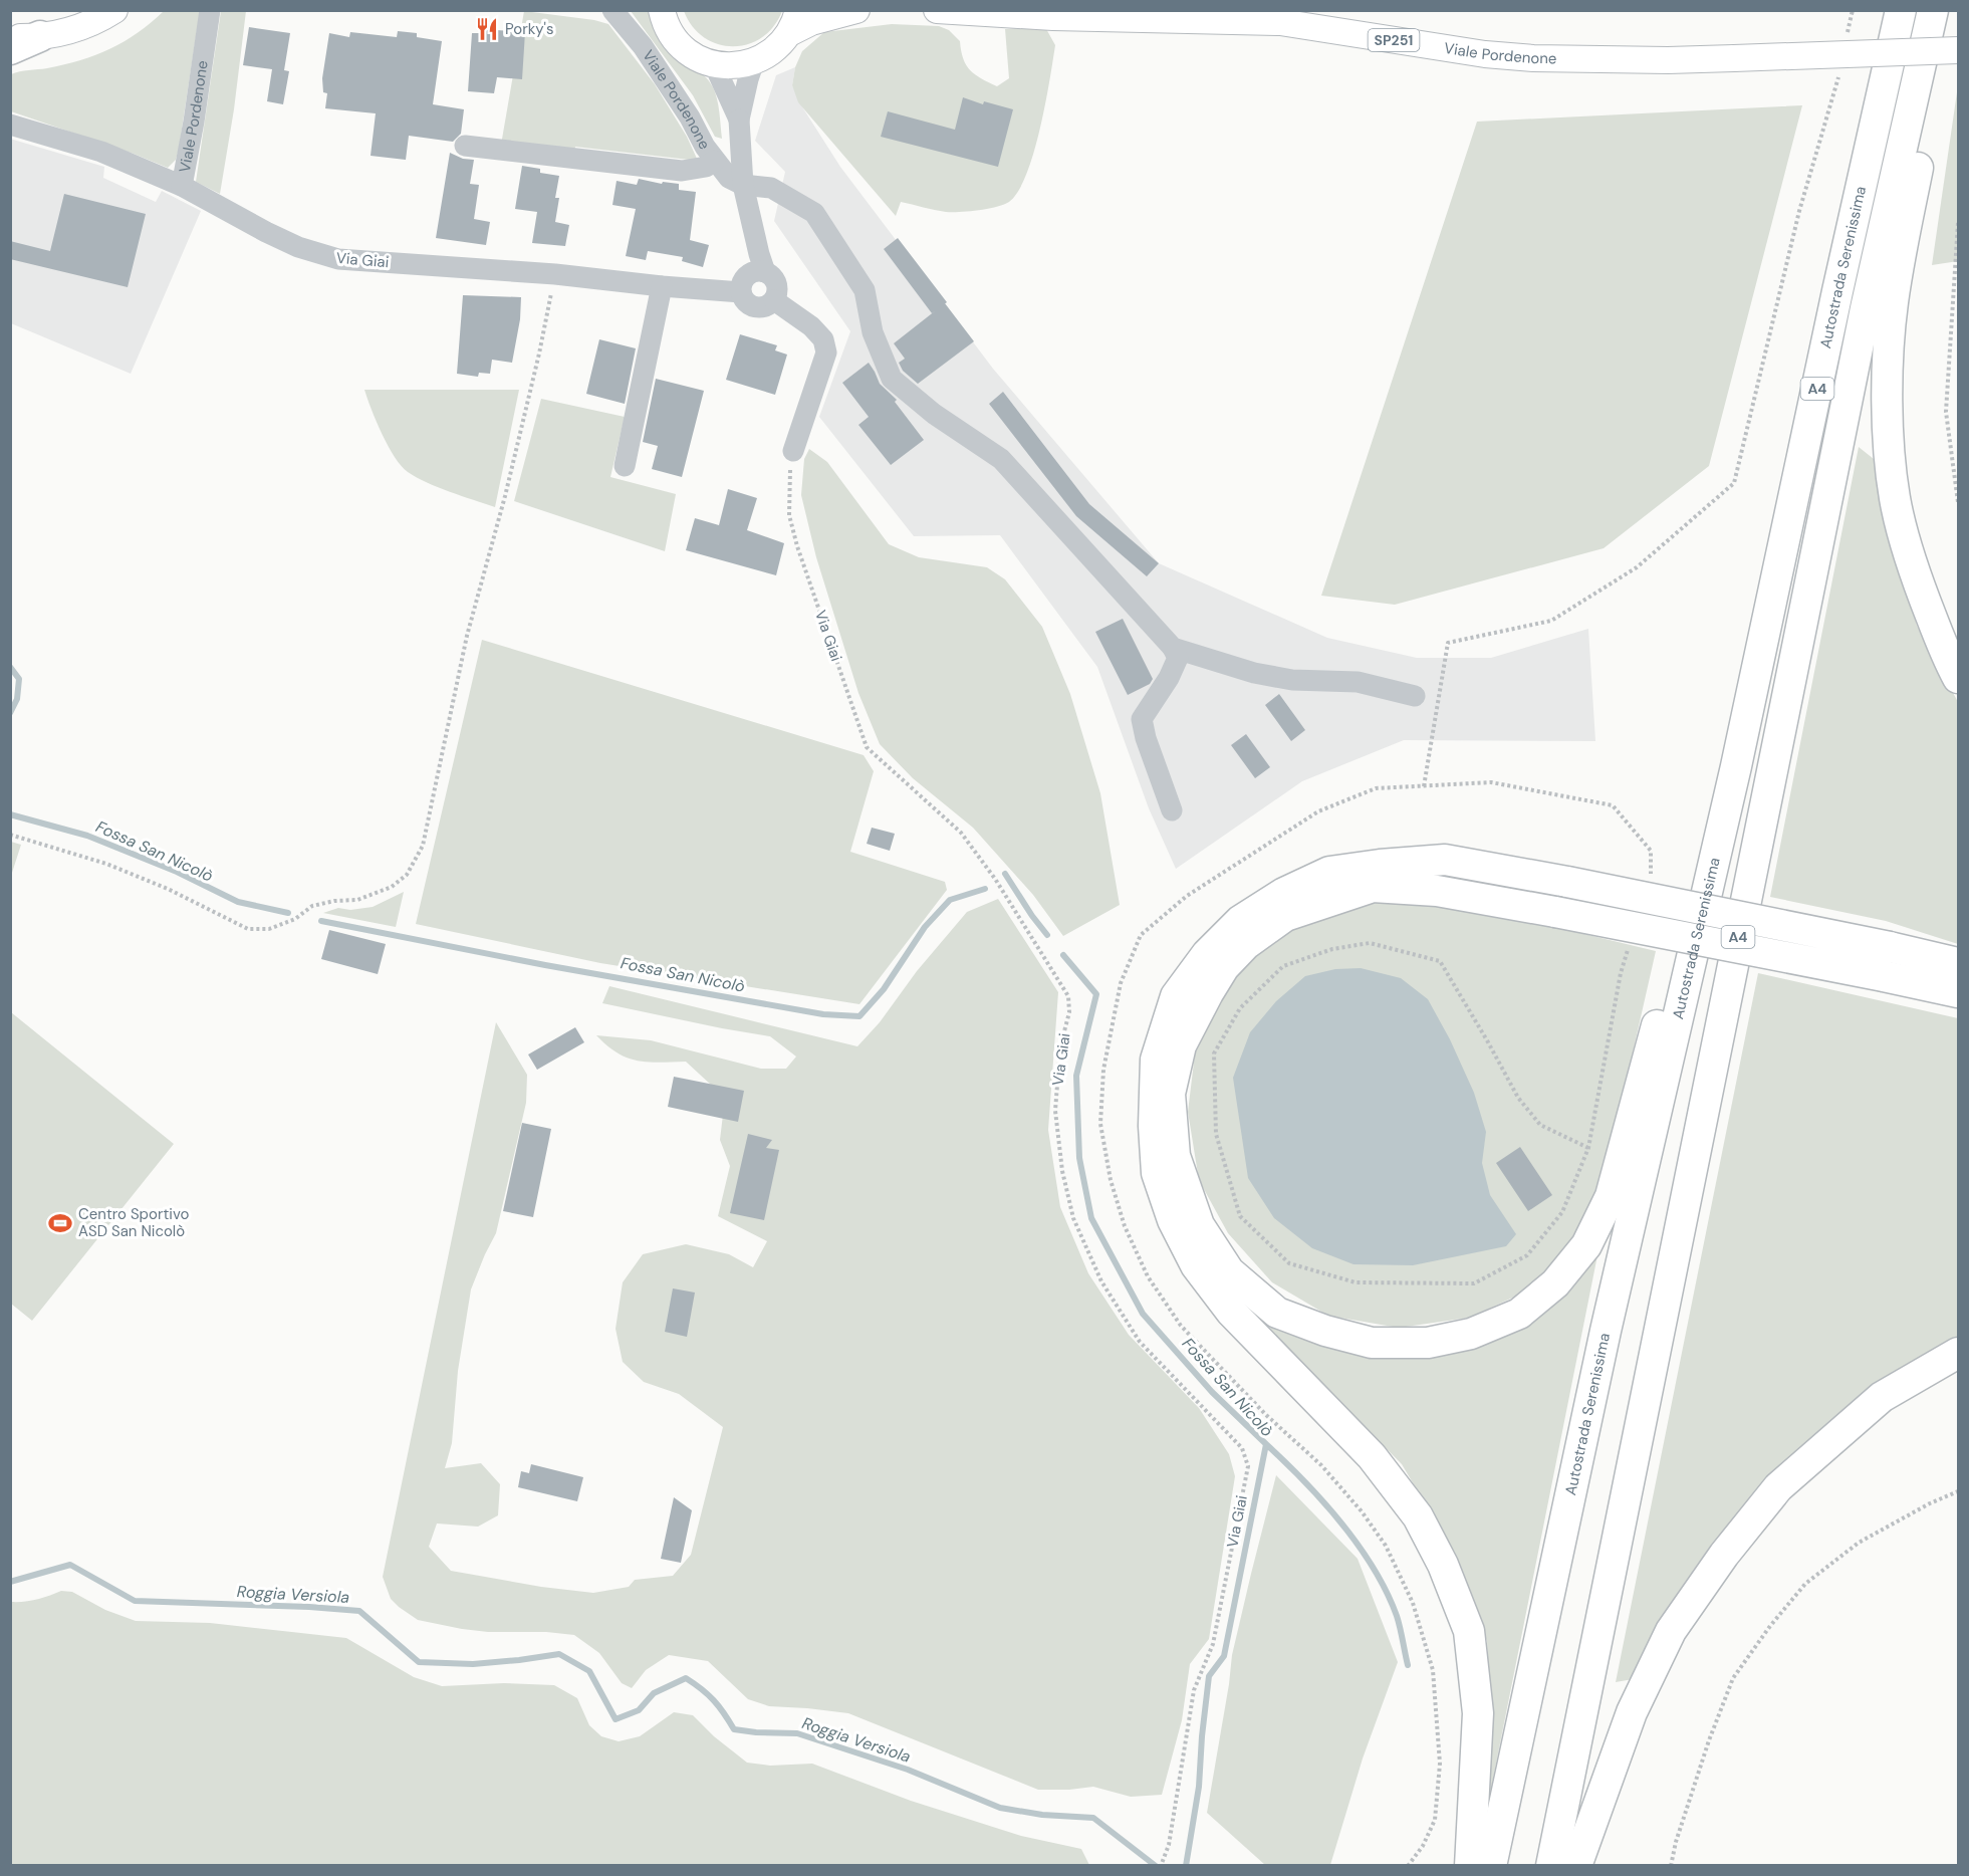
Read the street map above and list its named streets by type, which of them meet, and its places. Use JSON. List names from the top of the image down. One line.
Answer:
{"streets":{"highway":["Autostrada Serenissima","A4"],"main road":["SP251","Viale Pordenone"],"street":["Via Giai"]},"crossings":[["Viale Pordenone","Via Giai"]],"water":["Fossa San Nicolò","Roggia Versiola"],"places":{"restaurant":["Porky's"],"sports":["Centro Sportivo ASD San Nicolò"]}}
